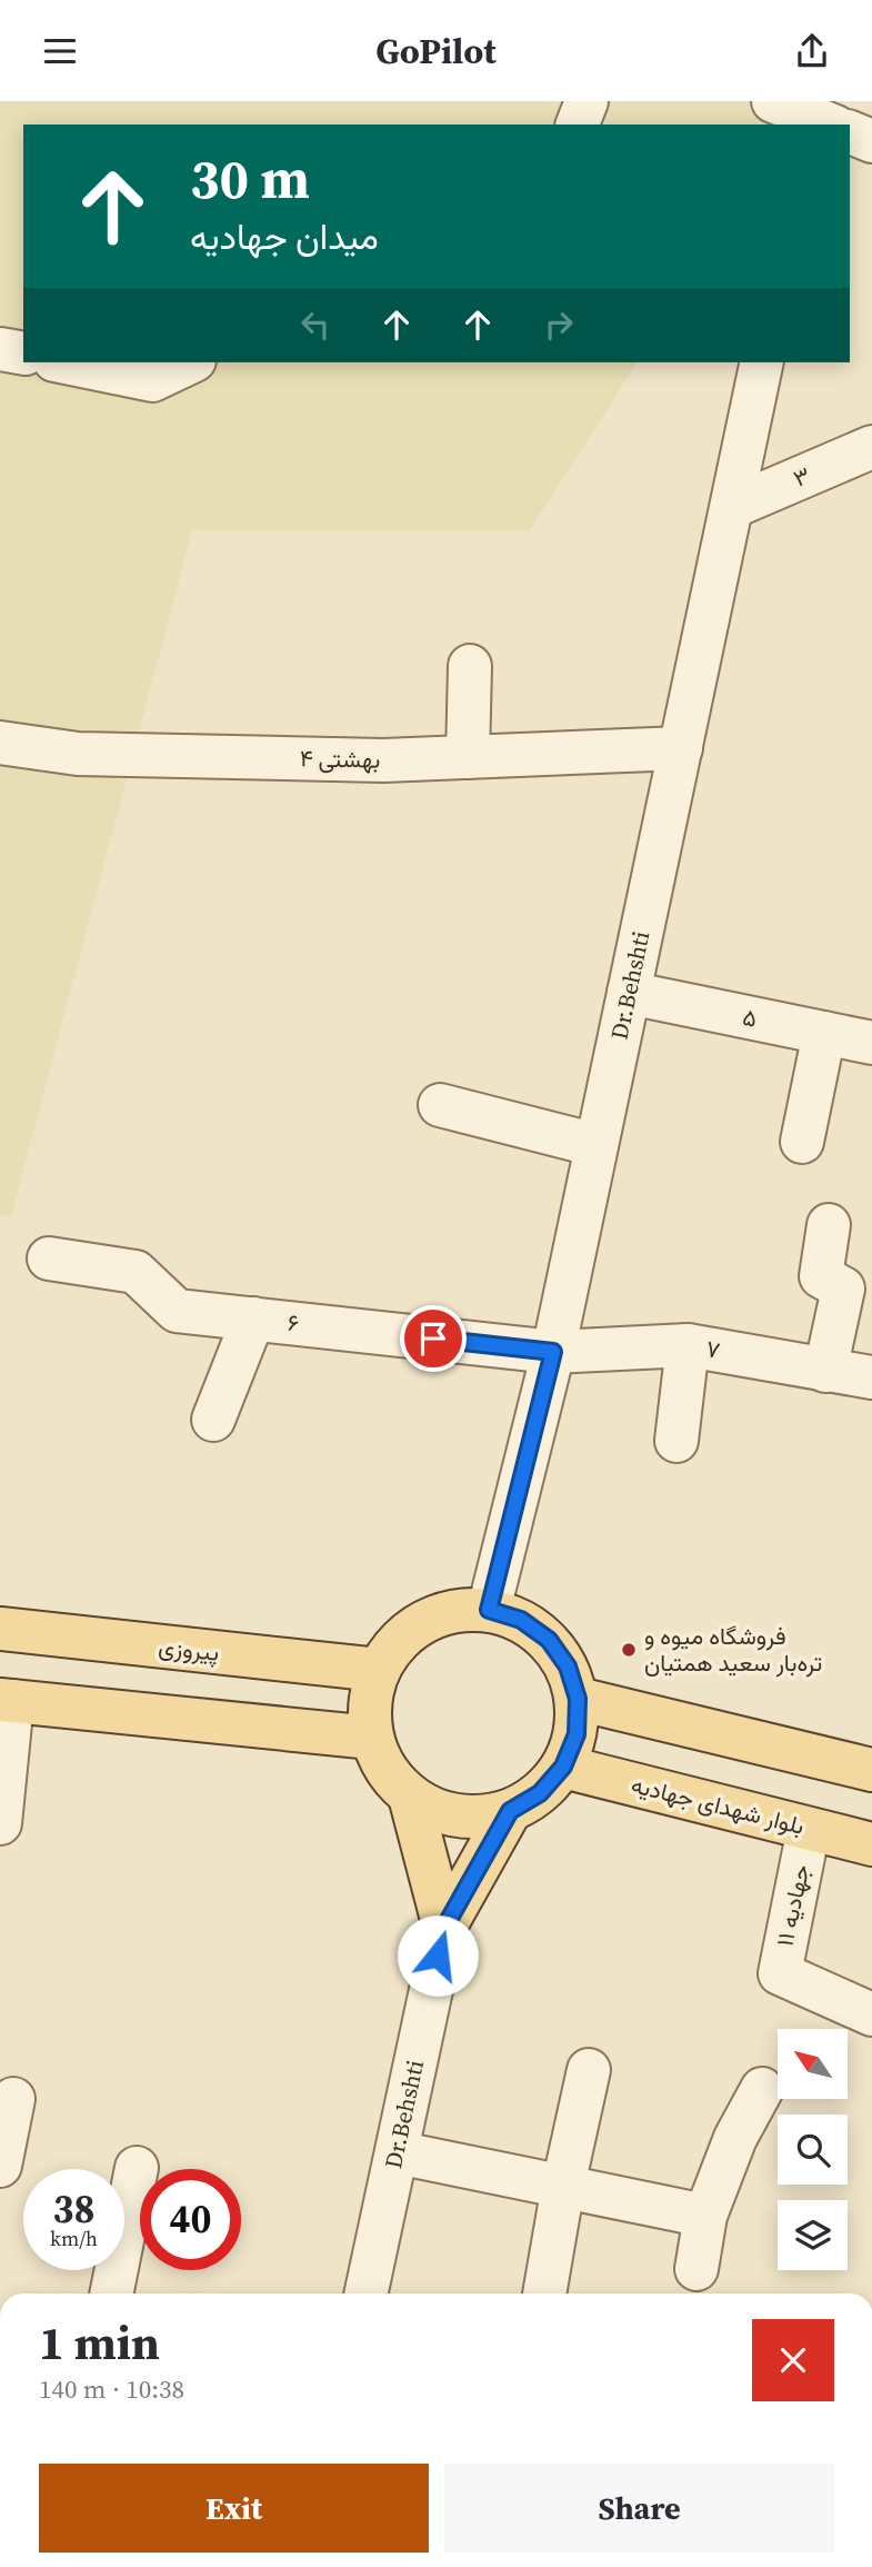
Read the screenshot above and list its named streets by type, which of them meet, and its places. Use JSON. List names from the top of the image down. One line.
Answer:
{"streets":{"main road":["پیروزی","بلوار شهدای جهادیه"],"street":["۳","بهشتی ۴","Dr.Behshti","۵","۶","۷","جهادیه ۱۱"]},"crossings":[["۳","Dr.Behshti"],["بهشتی ۴","Dr.Behshti"],["Dr.Behshti","۵"],["Dr.Behshti","۶"],["Dr.Behshti","۷"],["Dr.Behshti","پیروزی"],["Dr.Behshti","بلوار شهدای جهادیه"],["۶","۷"],["پیروزی","بلوار شهدای جهادیه"],["بلوار شهدای جهادیه","جهادیه ۱۱"]],"places":["فروشگاه میوه و تره‌بار سعید همتیان"],"north":"top left","page":{"header":"GoPilot","turn":["30 m","میدان جهادیه"],"speed":"38 km/h","limit":"40","heading":["1 min","140 m · 10:38"],"buttons":["Exit","Share"]}}
